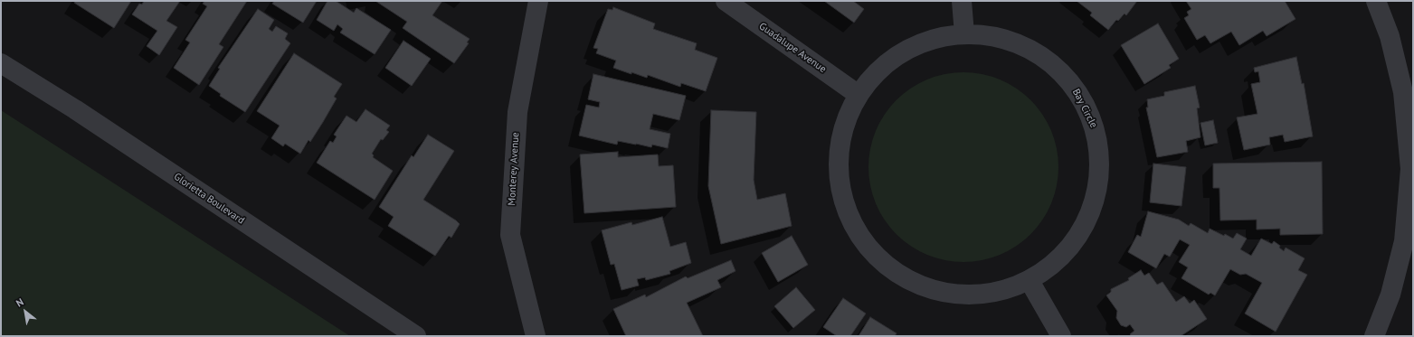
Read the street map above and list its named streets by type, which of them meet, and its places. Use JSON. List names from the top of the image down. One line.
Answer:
{"streets":{"street":["Guadalupe Avenue","Bay Circle","Monterey Avenue","Glorietta Boulevard"]},"crossings":[["Guadalupe Avenue","Bay Circle"]],"north":"top left"}
